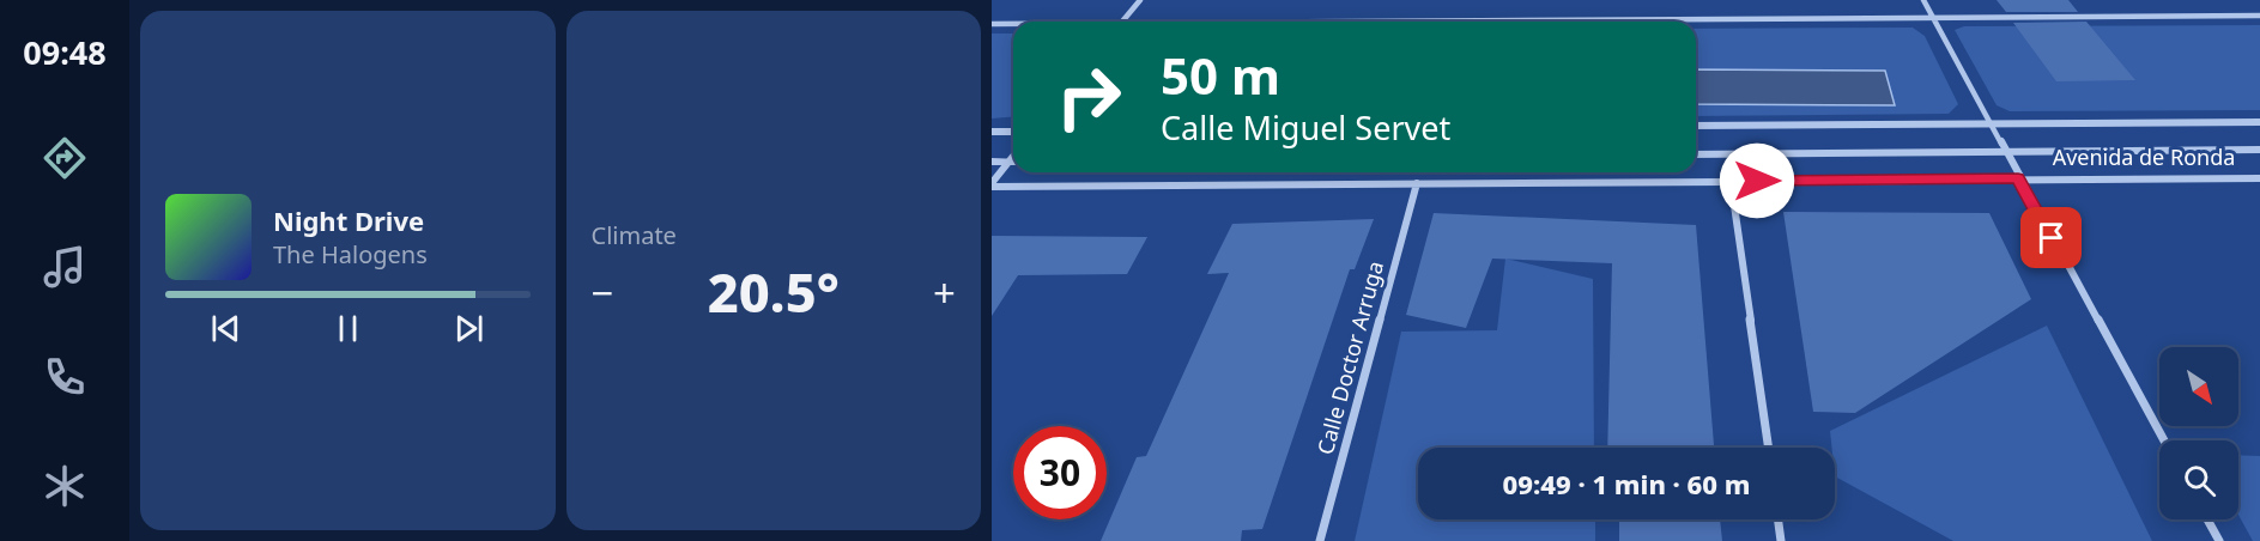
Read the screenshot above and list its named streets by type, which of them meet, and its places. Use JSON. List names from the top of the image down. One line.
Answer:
{"streets":{"street":["Avenida de Ronda","Calle Doctor Arruga"]},"crossings":[["Avenida de Ronda","Calle Doctor Arruga"]],"north":"bottom right","page":{"tabs":"09:48","tile":"Climate","turn":["50 m","Calle Miguel Servet"],"song":["Night Drive","The Halogens"],"heat":["−","20.5°","+"],"limit":"30","trip":"09:49 · 1 min · 60 m"}}
